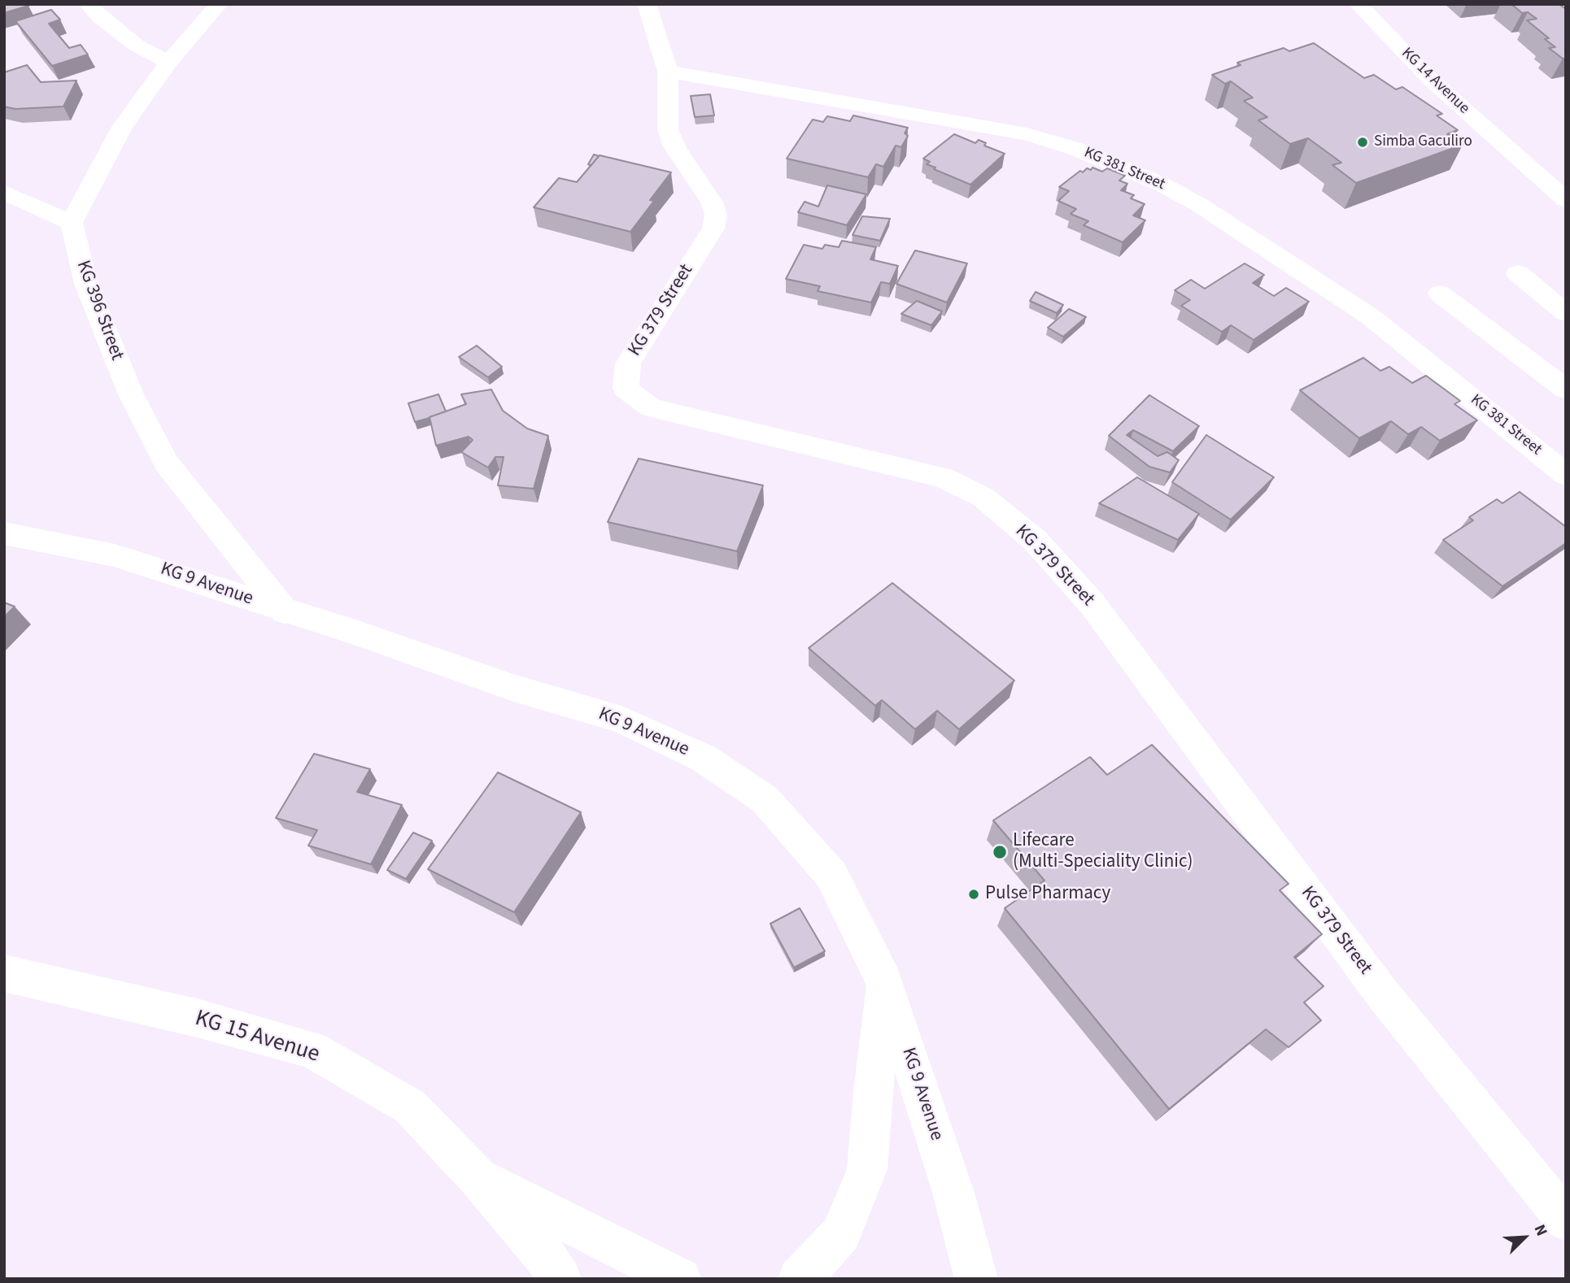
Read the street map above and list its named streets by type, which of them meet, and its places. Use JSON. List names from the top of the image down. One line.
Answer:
{"streets":{"street":["KG 14 Avenue","KG 381 Street","KG 396 Street","KG 379 Street","KG 9 Avenue","KG 15 Avenue"]},"crossings":[["KG 381 Street","KG 379 Street"],["KG 396 Street","KG 9 Avenue"]],"places":["Simba Gaculiro","Lifecare (Multi-Speciality Clinic)","Pulse Pharmacy"],"north":"top right"}
